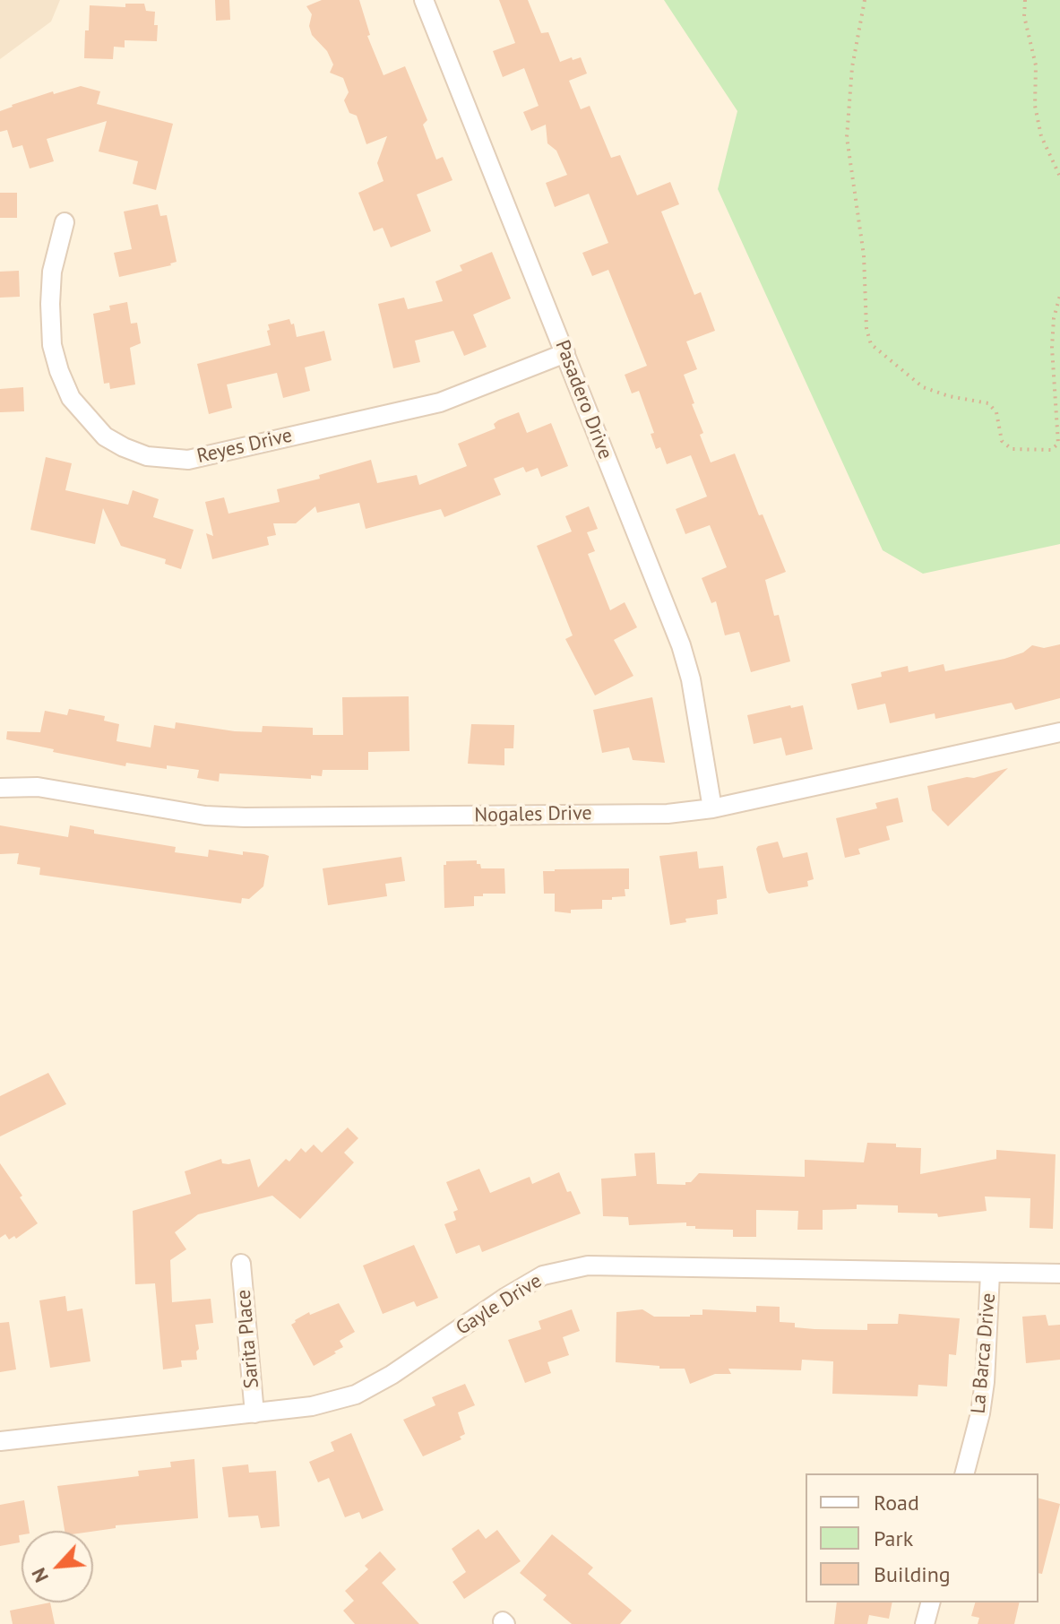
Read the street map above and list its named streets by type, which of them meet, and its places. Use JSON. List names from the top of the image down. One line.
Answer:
{"streets":{"street":["Pasadero Drive","Reyes Drive","Nogales Drive","Gayle Drive","Sarita Place","La Barca Drive"]},"crossings":[["Pasadero Drive","Reyes Drive"],["Pasadero Drive","Nogales Drive"],["Gayle Drive","Sarita Place"],["Gayle Drive","La Barca Drive"]],"legend":["Road","Park","Building"],"north":"bottom left"}
